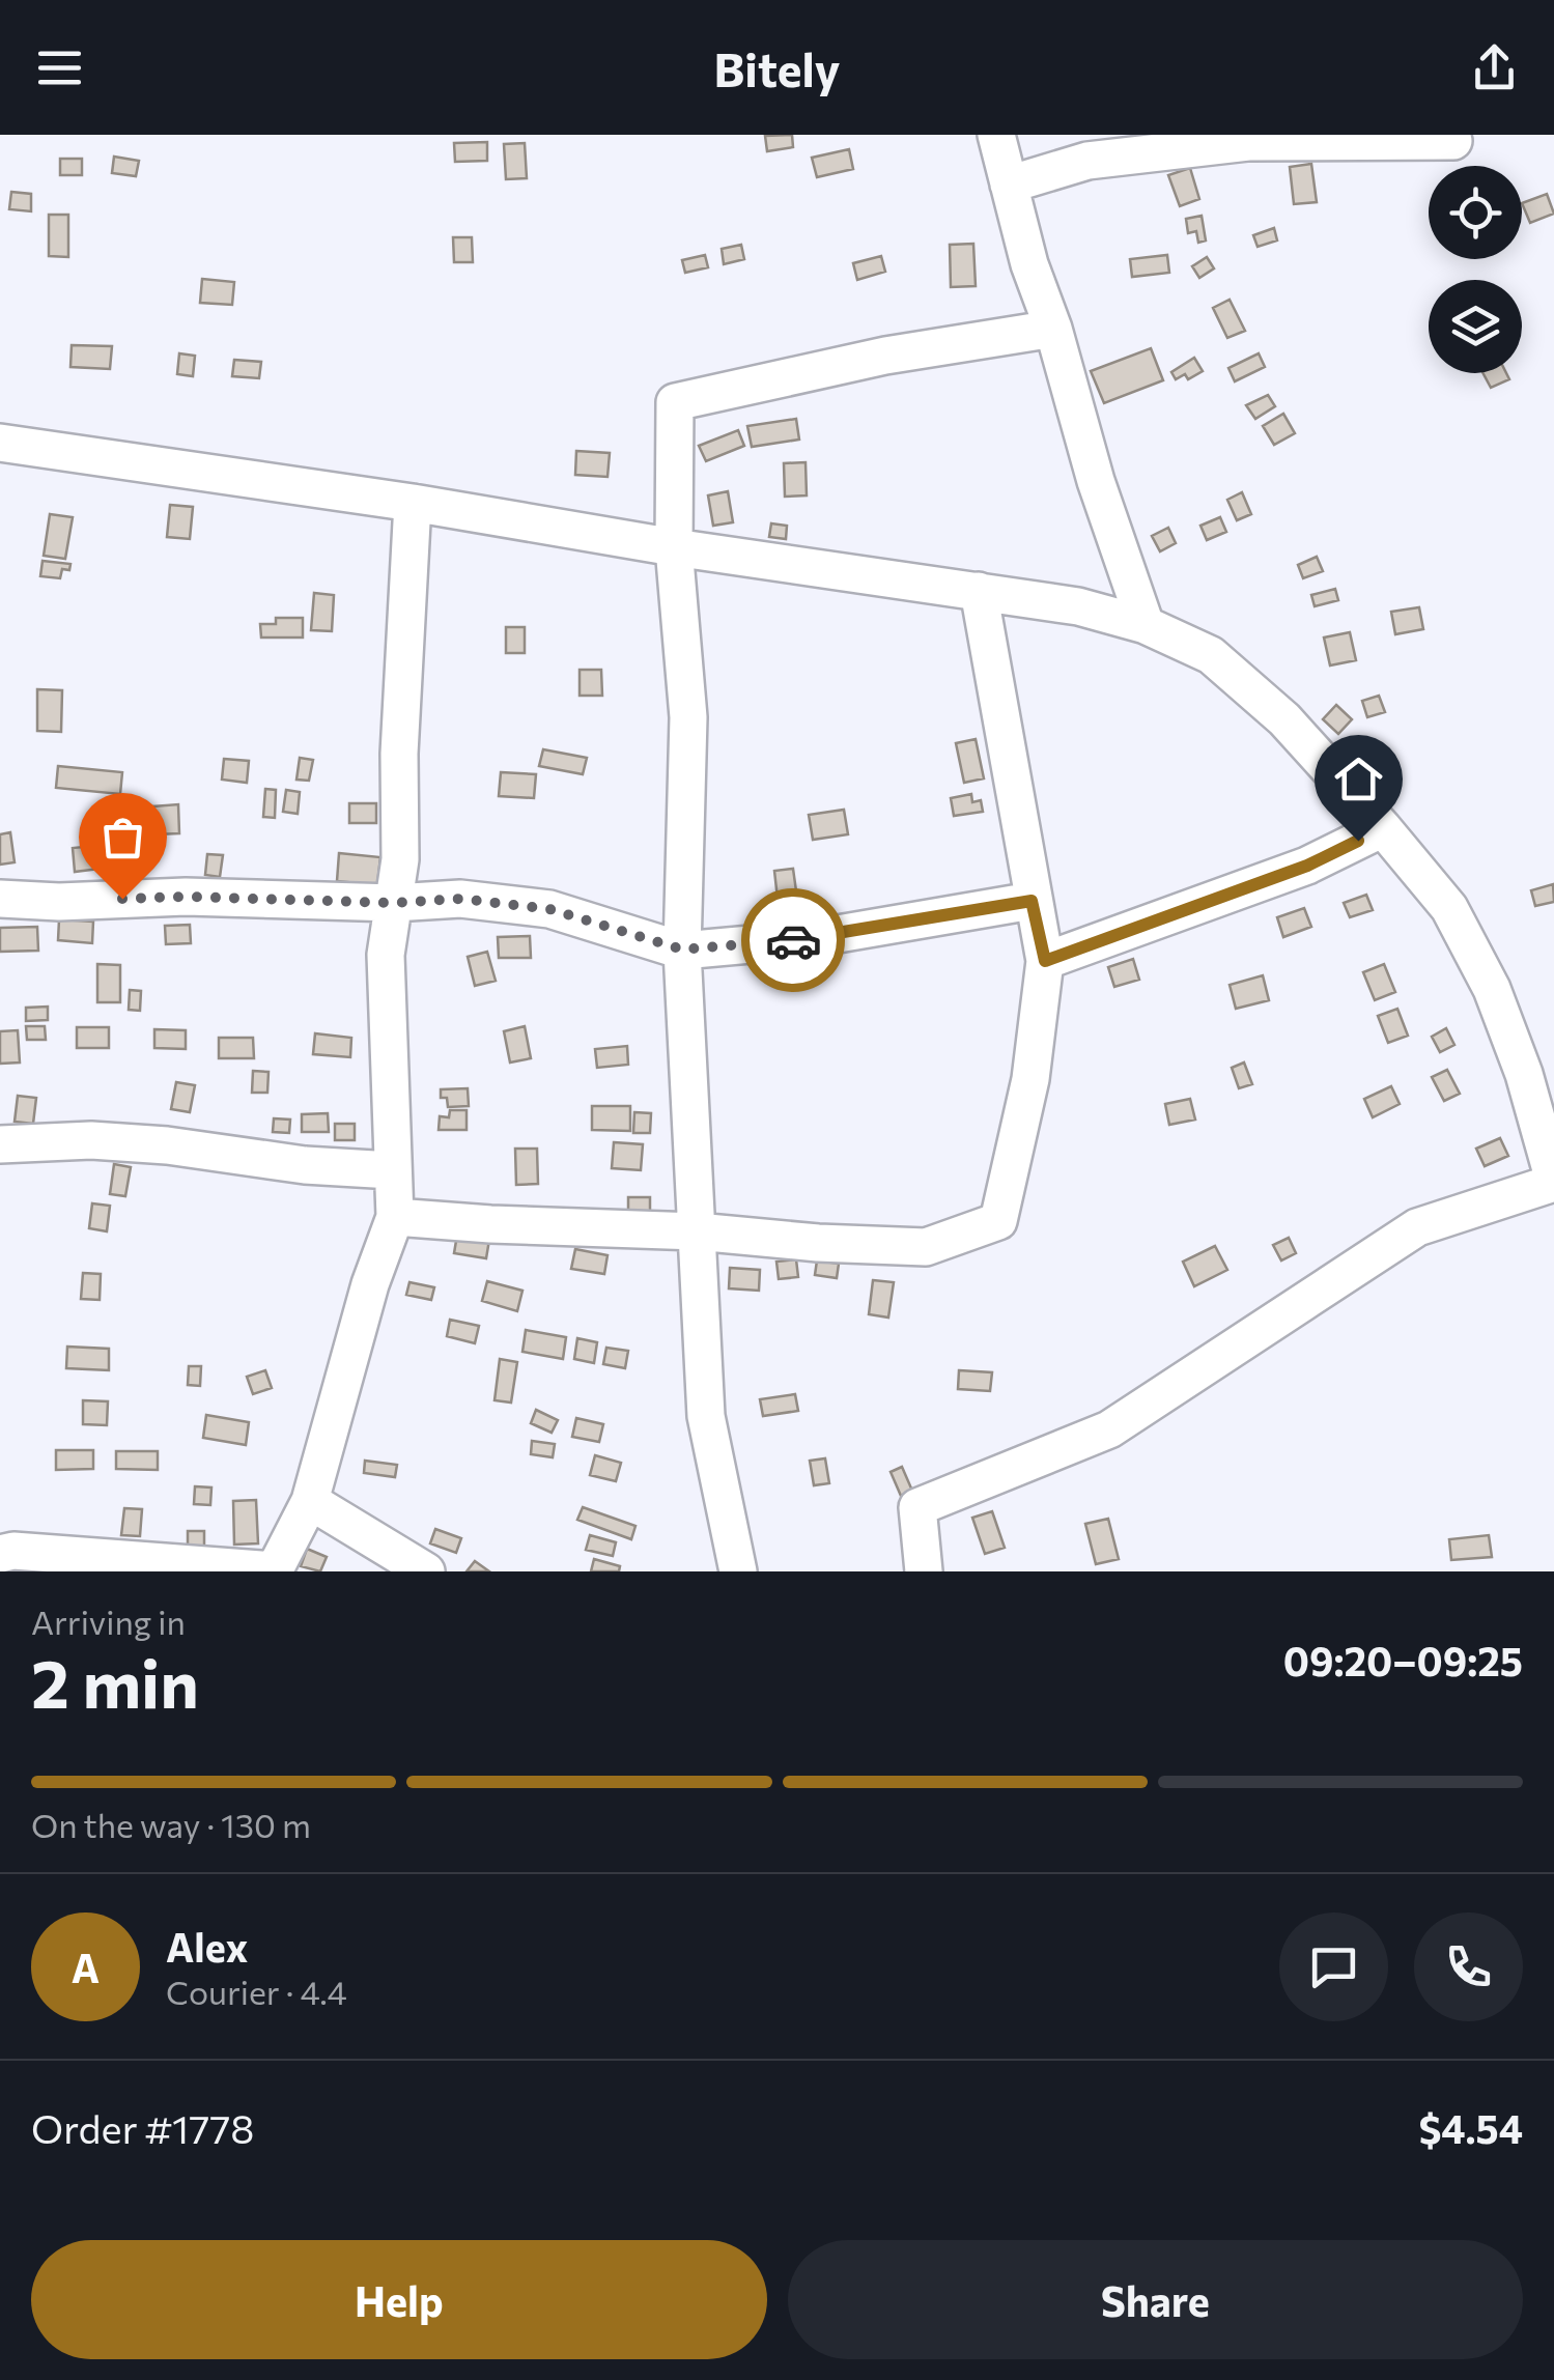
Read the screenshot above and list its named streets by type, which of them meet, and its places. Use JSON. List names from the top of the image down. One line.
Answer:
{"page":{"header":"Bitely","heading":["2 min","Arriving in","09:20–09:25"],"panel":["Alex","Courier · 4.4","Order #1778","$4.54"],"bar":"On the way · 130 m","round":"A","buttons":["Help","Share"]}}
